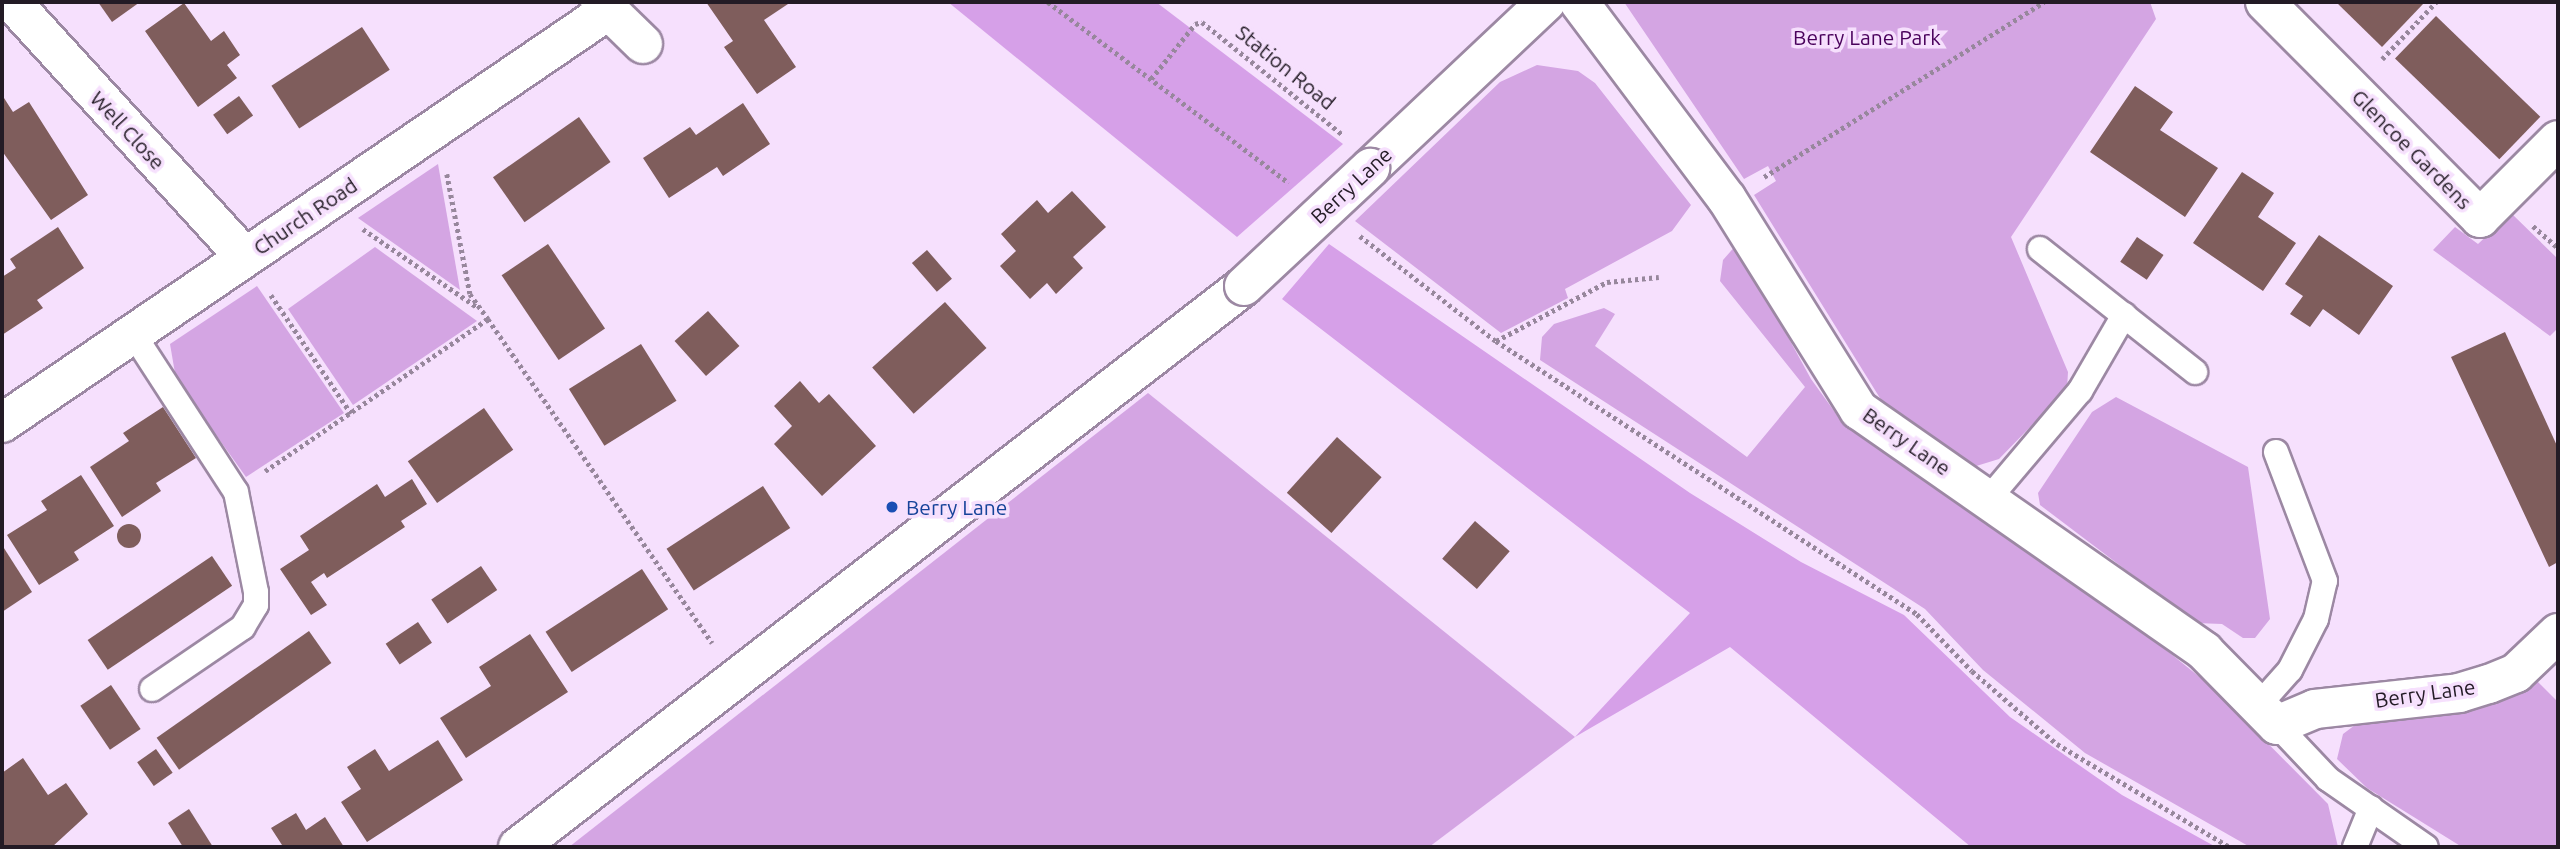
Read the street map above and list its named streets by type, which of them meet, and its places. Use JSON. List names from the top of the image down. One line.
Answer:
{"streets":{"street":["Well Close","Glencoe Gardens","Berry Lane","Church Road"],"path":["Station Road"]},"crossings":[["Station Road","Berry Lane"],["Well Close","Church Road"]],"parks":["Berry Lane Park"],"places":["Berry Lane"]}
